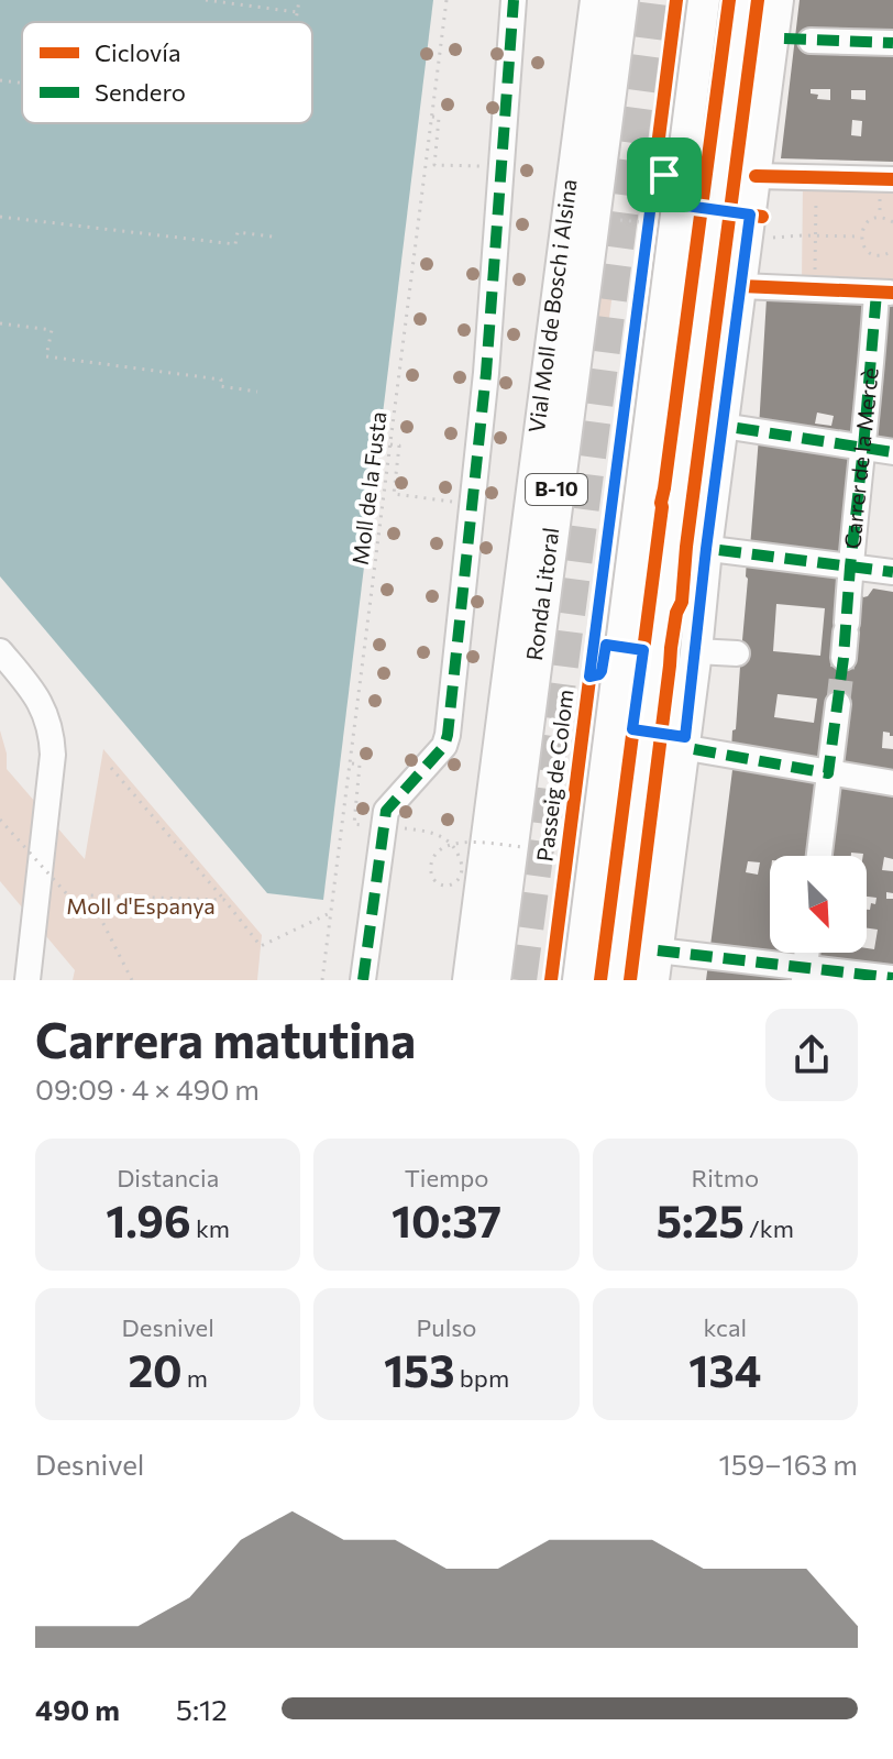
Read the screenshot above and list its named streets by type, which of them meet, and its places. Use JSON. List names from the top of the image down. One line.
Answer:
{"streets":{"highway":["B-10","Ronda Litoral"],"street":["Vial Moll de Bosch i Alsina","Carrer de la Mercè"],"path":["Moll de la Fusta"],"cycle path":["Passeig de Colom"]},"parks":["Moll d'Espanya"],"legend":["Ciclovía","Sendero"],"north":"bottom right","page":{"heading":["Carrera matutina","09:09 · 4 × 490 m"],"stats":[["Distancia","1.96 km"],["Tiempo","10:37"],["Ritmo","5:25 /km"],["Desnivel","20 m"],["Pulso","153 bpm"],["kcal","134"]],"chart":["Desnivel","159–163 m"],"list":[{"name":"490 m","note":"5:12"}]}}
